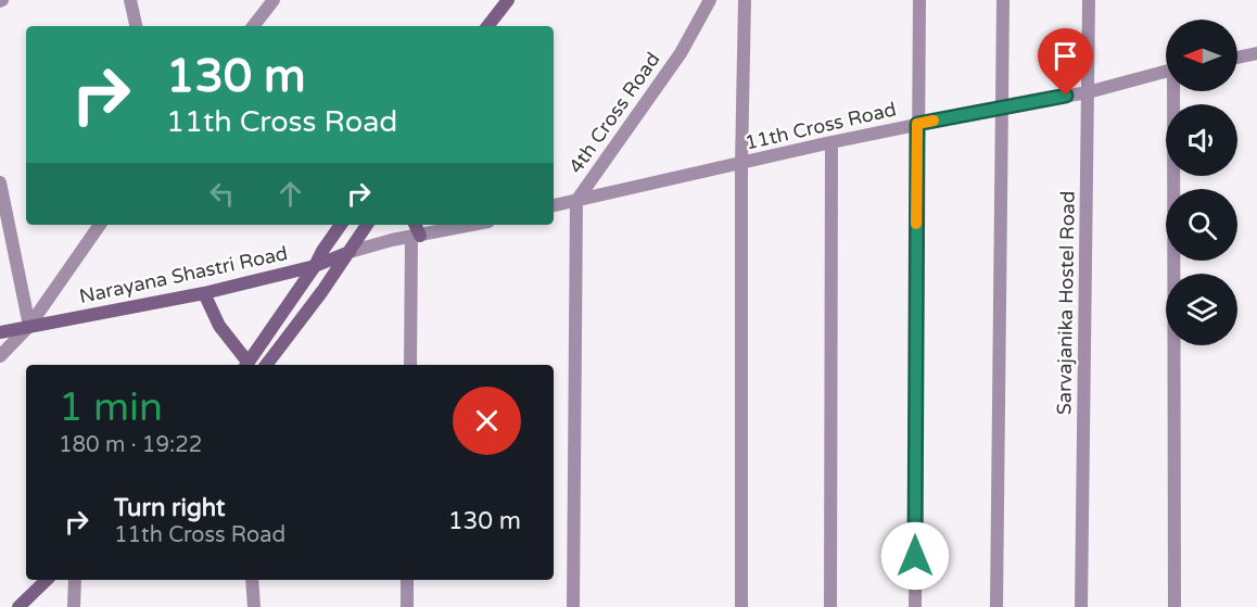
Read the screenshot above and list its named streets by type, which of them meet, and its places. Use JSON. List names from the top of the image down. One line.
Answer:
{"streets":{"main road":["Narayana Shastri Road"],"street":["4th Cross Road","11th Cross Road","Sarvajanika Hostel Road"]},"crossings":[["4th Cross Road","11th Cross Road"],["11th Cross Road","Sarvajanika Hostel Road"]],"north":"left","page":{"turn":["130 m","11th Cross Road"],"heading":["1 min","180 m · 19:22"],"list":[{"name":"Turn right","note":"11th Cross Road","value":"130 m"}]}}
